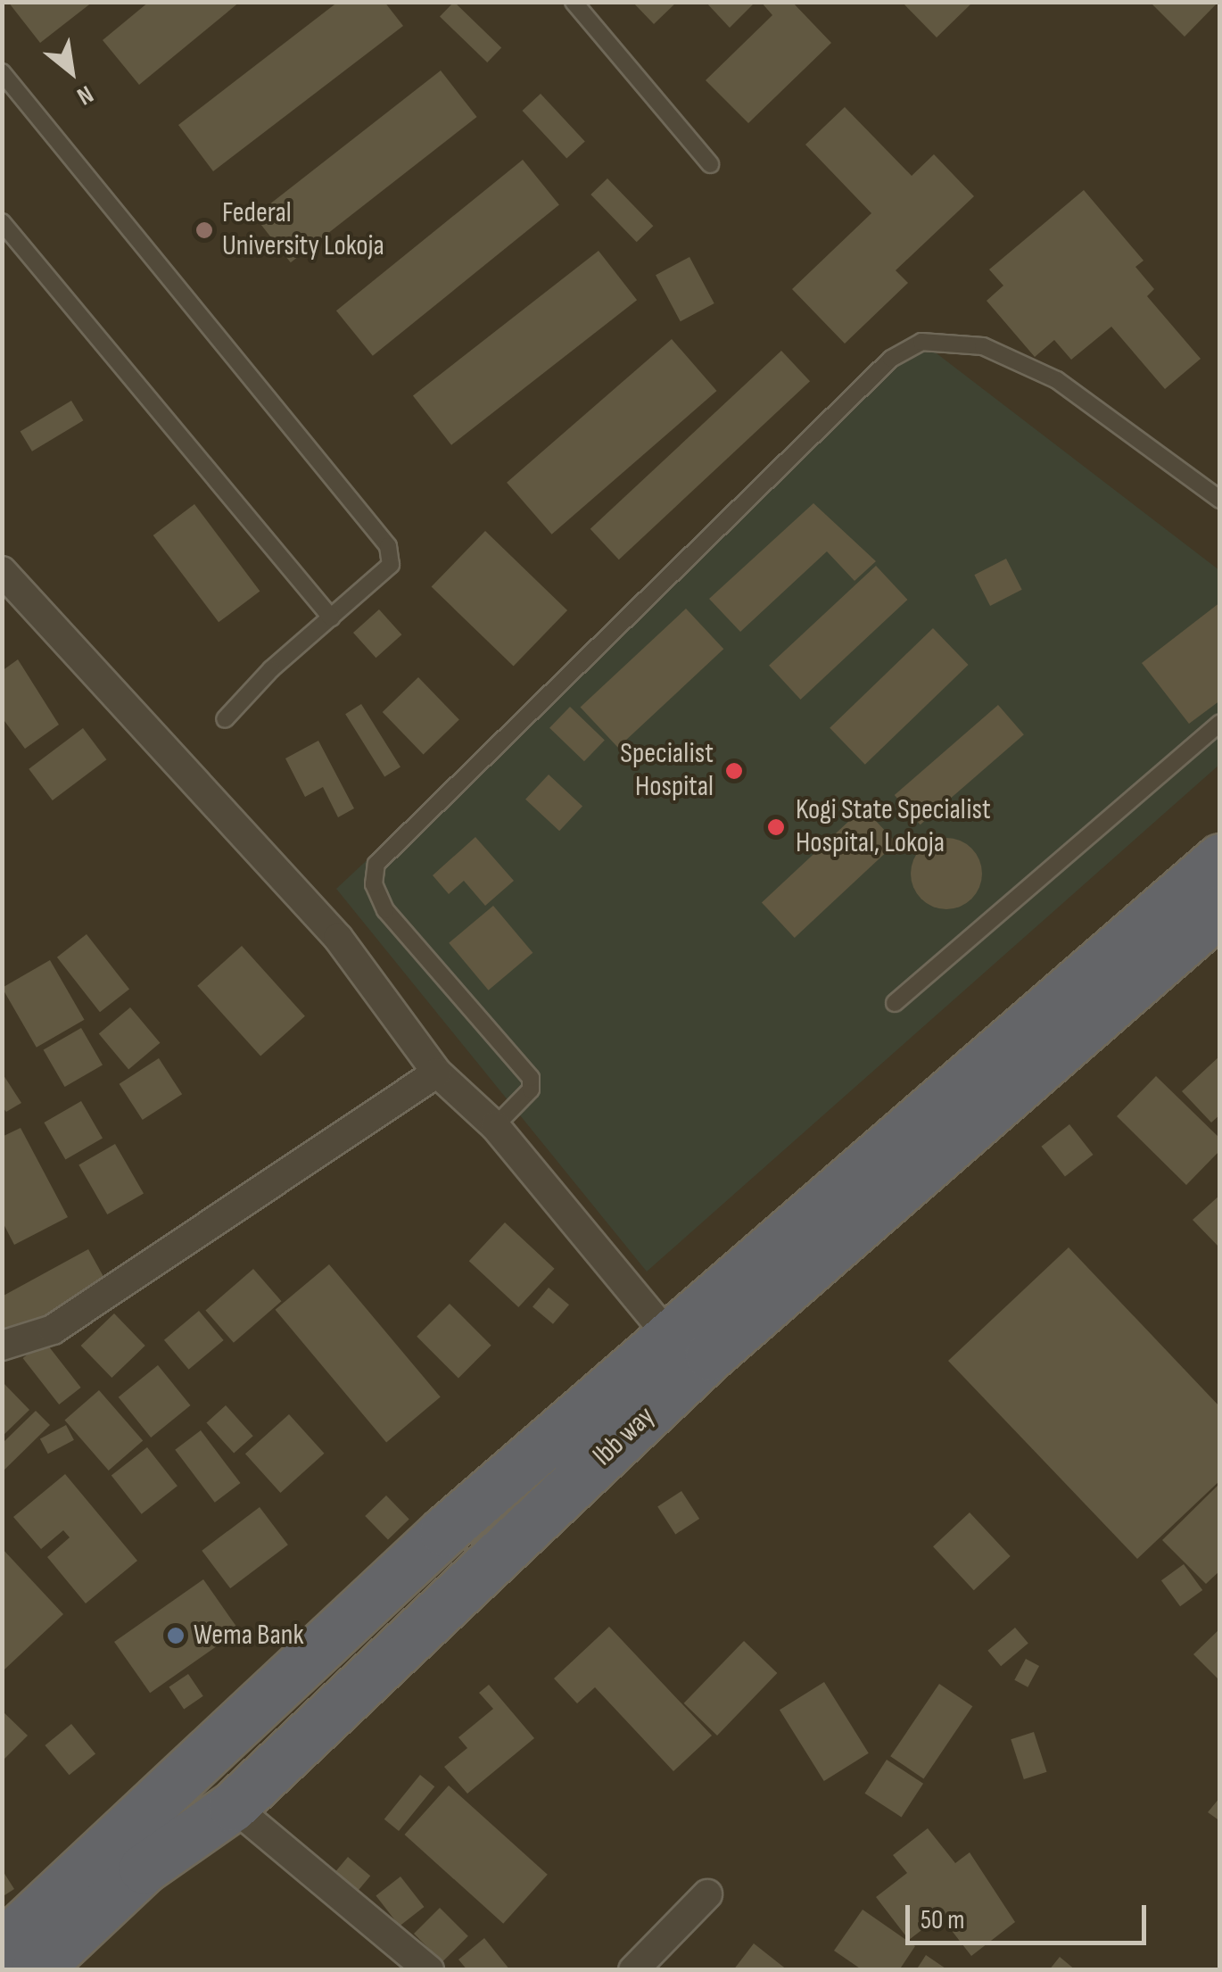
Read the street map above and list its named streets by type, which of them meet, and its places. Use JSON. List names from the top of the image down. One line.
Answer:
{"streets":{"highway":["Ibb way"]},"places":["Federal University Lokoja","Specialist Hospital","Kogi State Specialist Hospital, Lokoja","Wema Bank"],"scale_bar":"50 m","north":"bottom right"}
